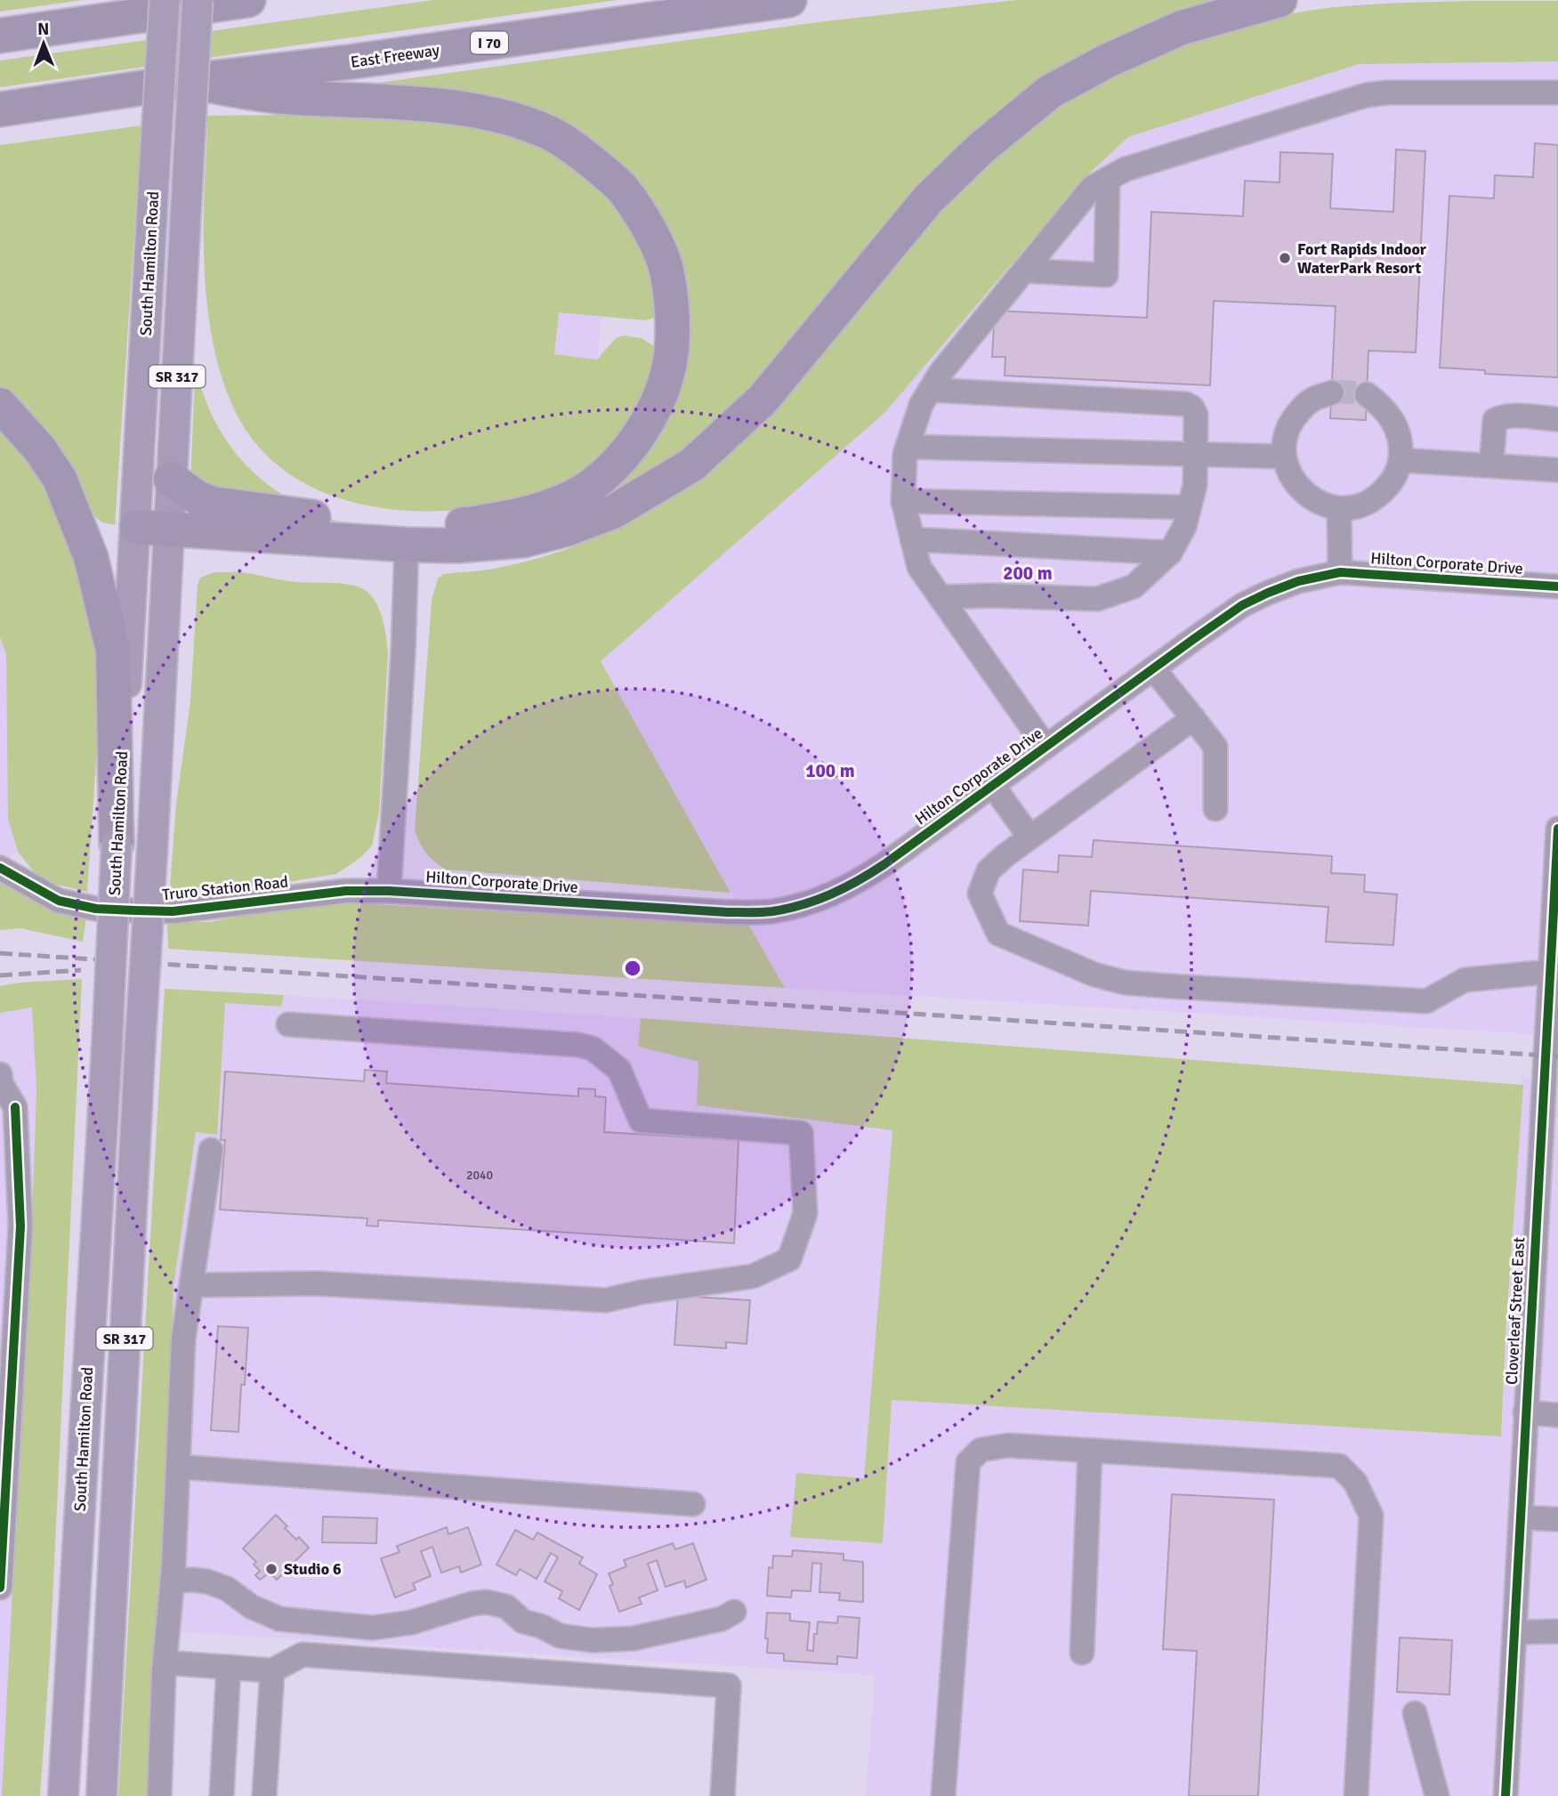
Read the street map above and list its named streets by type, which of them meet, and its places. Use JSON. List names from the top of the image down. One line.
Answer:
{"streets":{"highway":["I 70","East Freeway"],"main road":["South Hamilton Road","SR 317"],"street":["Hilton Corporate Drive","Truro Station Road","Cloverleaf Street East"]},"crossings":[["Hilton Corporate Drive","Truro Station Road"]],"places":["Fort Rapids Indoor WaterPark Resort","Studio 6"],"house_numbers":["2040"],"north":"top","rings":["200 m","100 m"]}
